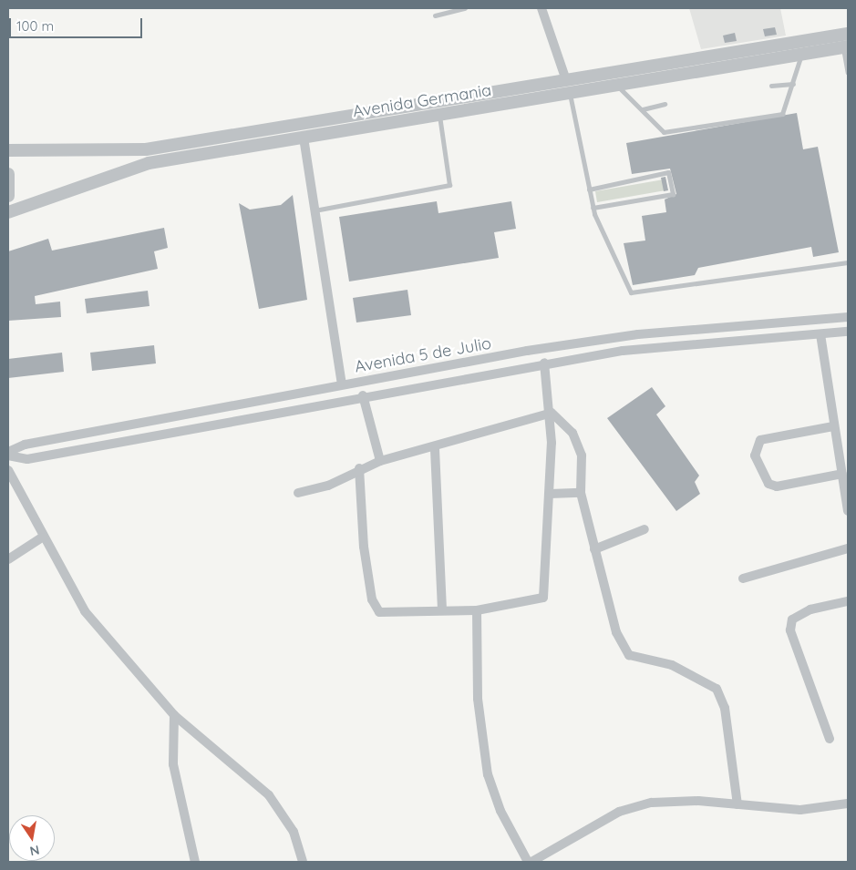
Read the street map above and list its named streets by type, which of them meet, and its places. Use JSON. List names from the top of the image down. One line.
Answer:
{"streets":{"street":["Avenida Germania","Avenida 5 de Julio"]},"scale_bar":"100 m","north":"bottom"}
